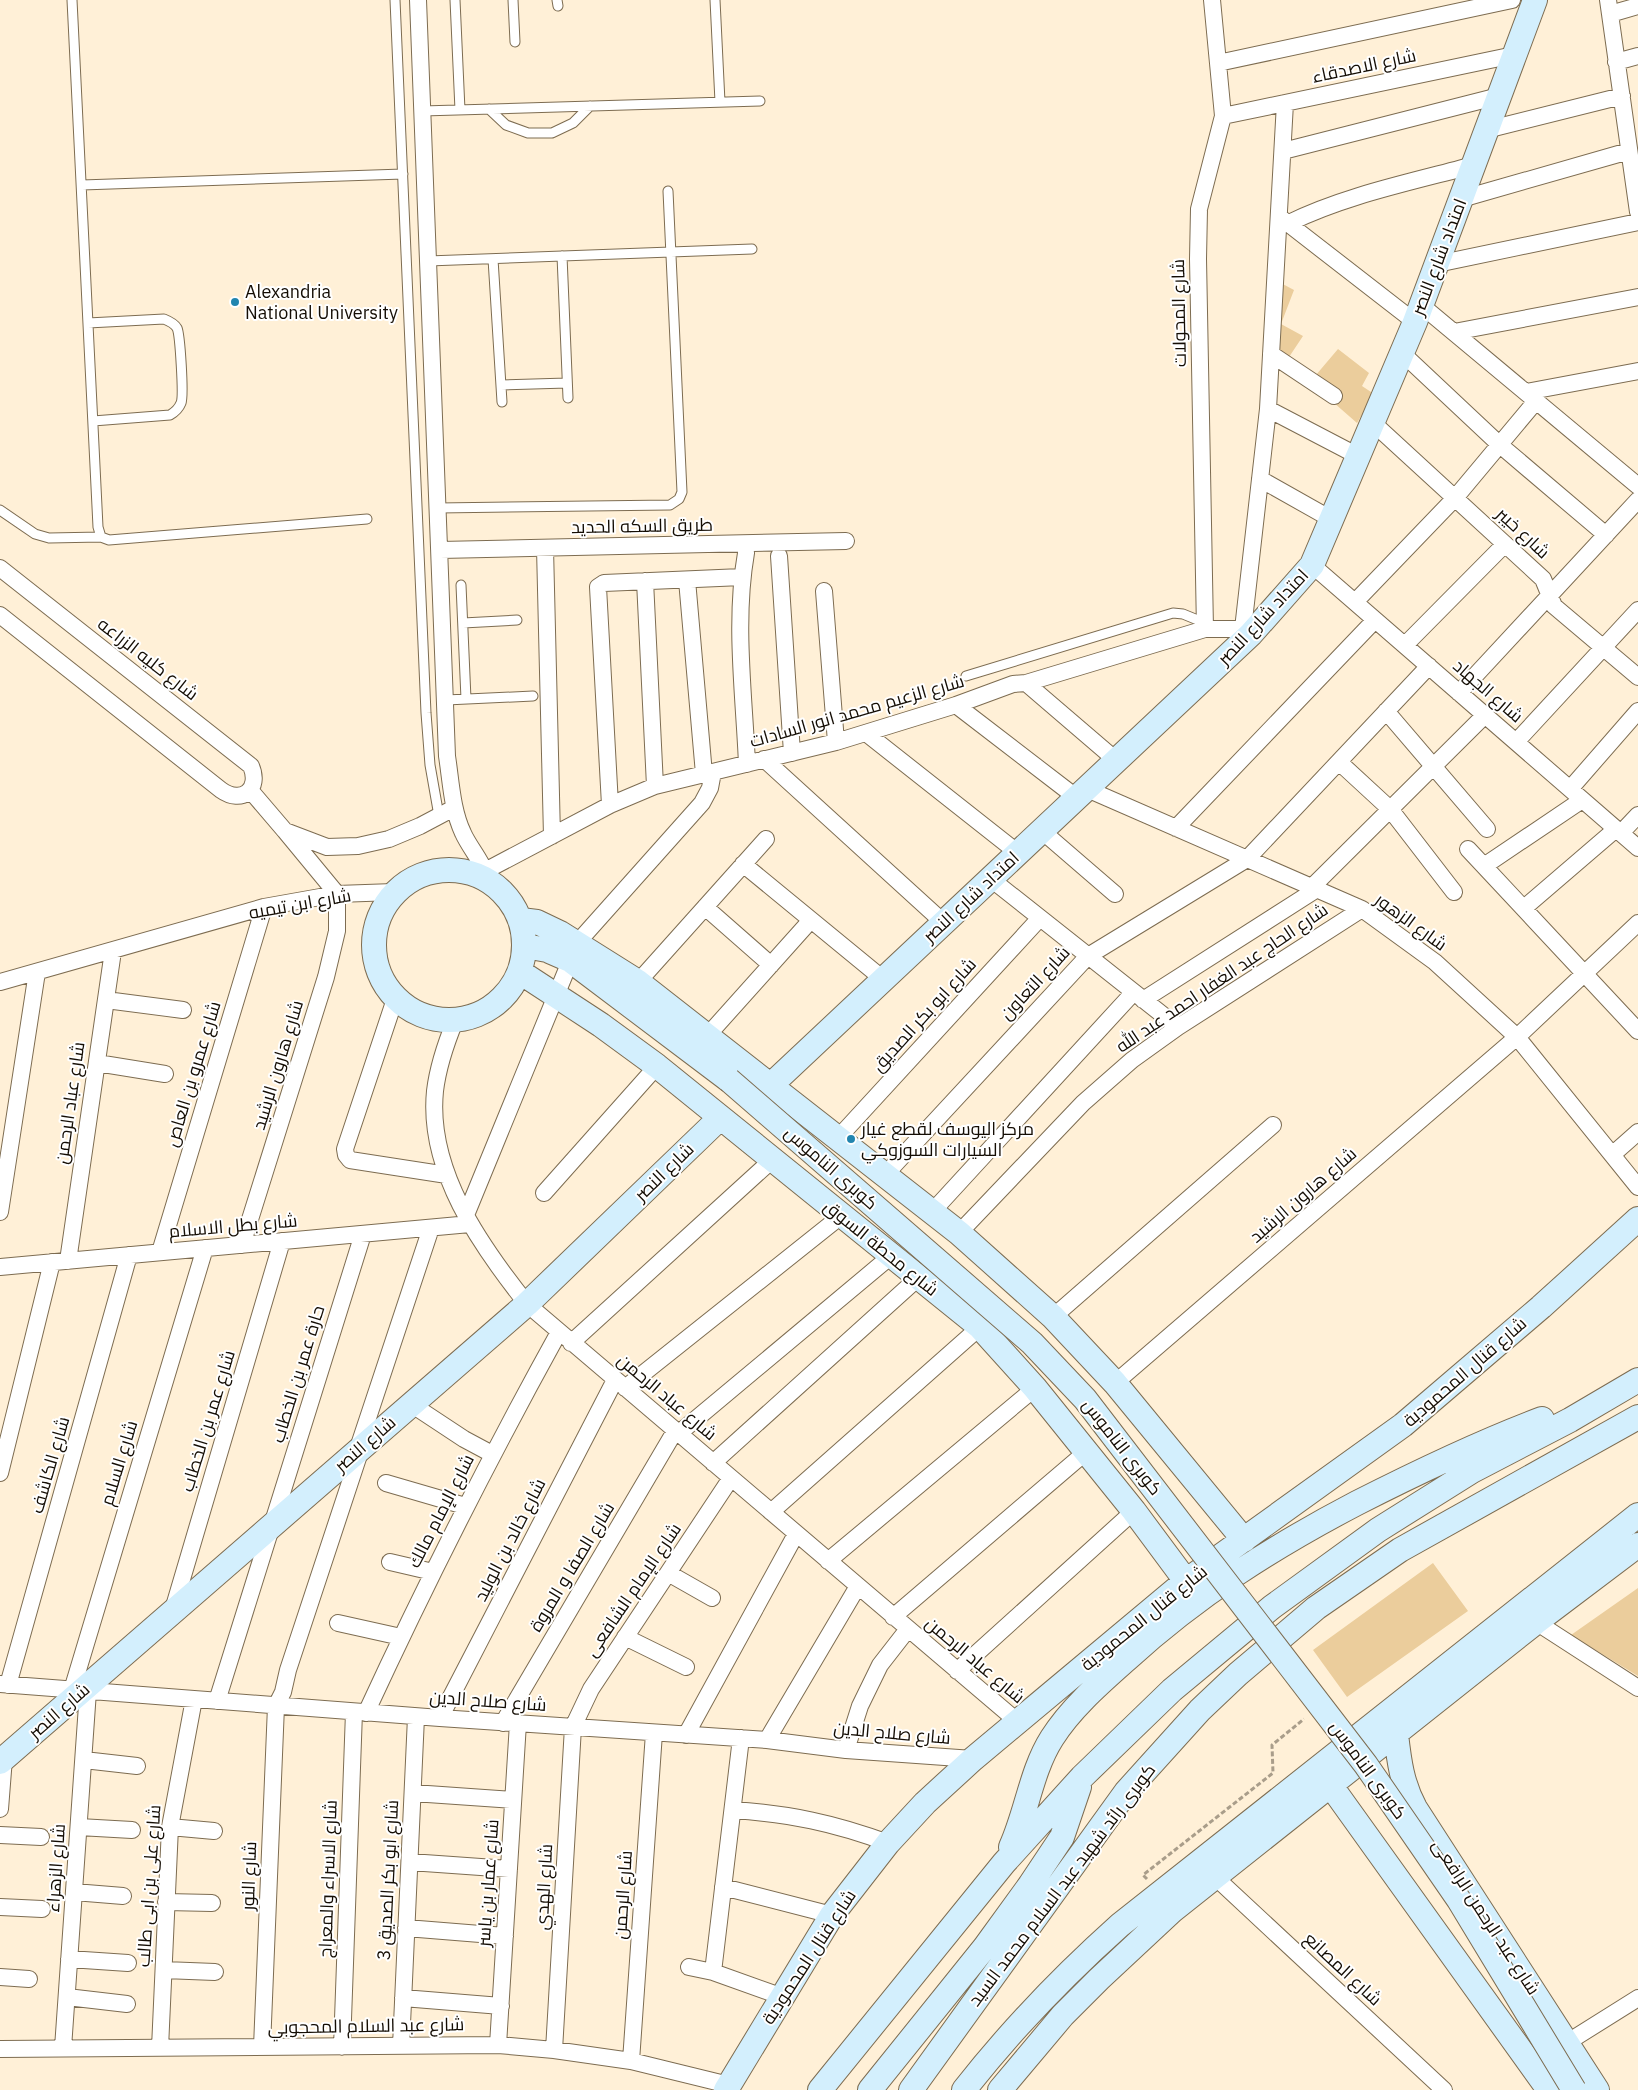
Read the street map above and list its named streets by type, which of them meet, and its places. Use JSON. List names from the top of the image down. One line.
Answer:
{"streets":{"street":["شارع الاصدقاء","امتداد شارع النصر","شارع المحولات","طريق السكه الحديد","شارع خيبر","شارع كليه الزراعه","شارع الجهاد","شارع الزعيم محمد انور السادات","شارع ابن تيميه","شارع الزهور","شارع الحاج عبد الغفار احمد عبد الله","شارع التعاون","شارع ابو بكر الصديق","شارع هارون الرشيد","شارع عمرو بن العاص","شارع عباد الرحمن","كوبرى الناموس","شارع النصر","شارع بطل الاسلام","شارع محطة السوق","شارع قنال المحمودية","حارة عمر بن الخطاب","شارع عمر بن الخطاب","شارع السلام","شارع الكاشف","شارع الإمام مالك","شارع خالد بن الوليد","شارع الصفا و المروة","شارع الإمام الشافعى","شارع صلاح الدين","شارع الزهراء","شارع النور","شارع الاسراء والمعراج","شارع ابو بكر الصديق 3","شارع عمار بن ياسر","كوبرى رائد شهيد عبد السلام محمد السيد","شارع على بن ابى طالب","شارع الهدي","شارع الرحمن","شارع عبد الرحمن الرافعى","شارع المصانع","شارع عبد السلام المحجوبي"]},"crossings":[["شارع الاصدقاء","امتداد شارع النصر"],["شارع الاصدقاء","شارع المحولات"],["امتداد شارع النصر","شارع خيبر"],["امتداد شارع النصر","شارع الجهاد"],["امتداد شارع النصر","شارع الزعيم محمد انور السادات"],["امتداد شارع النصر","شارع الزهور"],["شارع المحولات","شارع الزعيم محمد انور السادات"],["شارع الجهاد","شارع التعاون"],["شارع الزعيم محمد انور السادات","شارع ابن تيميه"],["شارع الزعيم محمد انور السادات","شارع الزهور"],["شارع الزعيم محمد انور السادات","شارع عباد الرحمن"],["شارع الزعيم محمد انور السادات","كوبرى الناموس"],["شارع الزعيم محمد انور السادات","شارع محطة السوق"],["شارع ابن تيميه","شارع هارون الرشيد"],["شارع ابن تيميه","شارع عمرو بن العاص"],["شارع ابن تيميه","شارع عباد الرحمن"],["شارع ابن تيميه","كوبرى الناموس"],["شارع ابن تيميه","شارع محطة السوق"],["شارع الزهور","شارع الحاج عبد الغفار احمد عبد الله"],["شارع الزهور","شارع التعاون"],["شارع الزهور","شارع هارون الرشيد"],["شارع هارون الرشيد","شارع بطل الاسلام"],["شارع عمرو بن العاص","شارع بطل الاسلام"],["شارع عباد الرحمن","كوبرى الناموس"],["شارع عباد الرحمن","شارع النصر"],["شارع عباد الرحمن","شارع بطل الاسلام"],["شارع عباد الرحمن","شارع محطة السوق"],["شارع عباد الرحمن","شارع قنال المحمودية"],["شارع عباد الرحمن","شارع الإمام مالك"],["شارع عباد الرحمن","شارع خالد بن الوليد"],["شارع عباد الرحمن","شارع الصفا و المروة"],["شارع عباد الرحمن","شارع الإمام الشافعى"],["كوبرى الناموس","شارع محطة السوق"],["شارع النصر","شارع محطة السوق"],["شارع النصر","حارة عمر بن الخطاب"],["شارع النصر","شارع عمر بن الخطاب"],["شارع النصر","شارع السلام"],["شارع النصر","شارع صلاح الدين"],["شارع النصر","شارع الزهراء"],["شارع النصر","شارع النور"],["شارع بطل الاسلام","حارة عمر بن الخطاب"],["شارع بطل الاسلام","شارع عمر بن الخطاب"],["شارع بطل الاسلام","شارع السلام"],["شارع بطل الاسلام","شارع الكاشف"],["شارع بطل الاسلام","شارع النور"],["شارع محطة السوق","شارع قنال المحمودية"],["شارع محطة السوق","شارع الصفا و المروة"],["شارع قنال المحمودية","شارع صلاح الدين"],["شارع قنال المحمودية","شارع عبد السلام المحجوبي"],["حارة عمر بن الخطاب","شارع صلاح الدين"],["شارع السلام","شارع صلاح الدين"],["شارع السلام","شارع الزهراء"],["شارع الكاشف","شارع صلاح الدين"],["شارع الإمام مالك","شارع صلاح الدين"],["شارع الإمام مالك","شارع الاسراء والمعراج"],["شارع خالد بن الوليد","شارع صلاح الدين"],["شارع الصفا و المروة","شارع صلاح الدين"],["شارع الصفا و المروة","شارع عمار بن ياسر"],["شارع الإمام الشافعى","شارع صلاح الدين"],["شارع الإمام الشافعى","شارع الهدي"],["شارع صلاح الدين","شارع الزهراء"],["شارع صلاح الدين","شارع النور"],["شارع صلاح الدين","شارع الاسراء والمعراج"],["شارع صلاح الدين","شارع ابو بكر الصديق 3"],["شارع صلاح الدين","شارع عمار بن ياسر"],["شارع صلاح الدين","شارع على بن ابى طالب"],["شارع صلاح الدين","شارع الهدي"],["شارع صلاح الدين","شارع الرحمن"],["شارع الزهراء","شارع عبد السلام المحجوبي"],["شارع النور","شارع عبد السلام المحجوبي"],["شارع الاسراء والمعراج","شارع عبد السلام المحجوبي"],["شارع ابو بكر الصديق 3","شارع عبد السلام المحجوبي"],["شارع عمار بن ياسر","شارع عبد السلام المحجوبي"],["شارع على بن ابى طالب","شارع عبد السلام المحجوبي"],["شارع الهدي","شارع عبد السلام المحجوبي"],["شارع الرحمن","شارع عبد السلام المحجوبي"]],"places":["Alexandria National University","مركز اليوسف لقطع غيار السيارات السوزوكي"]}
